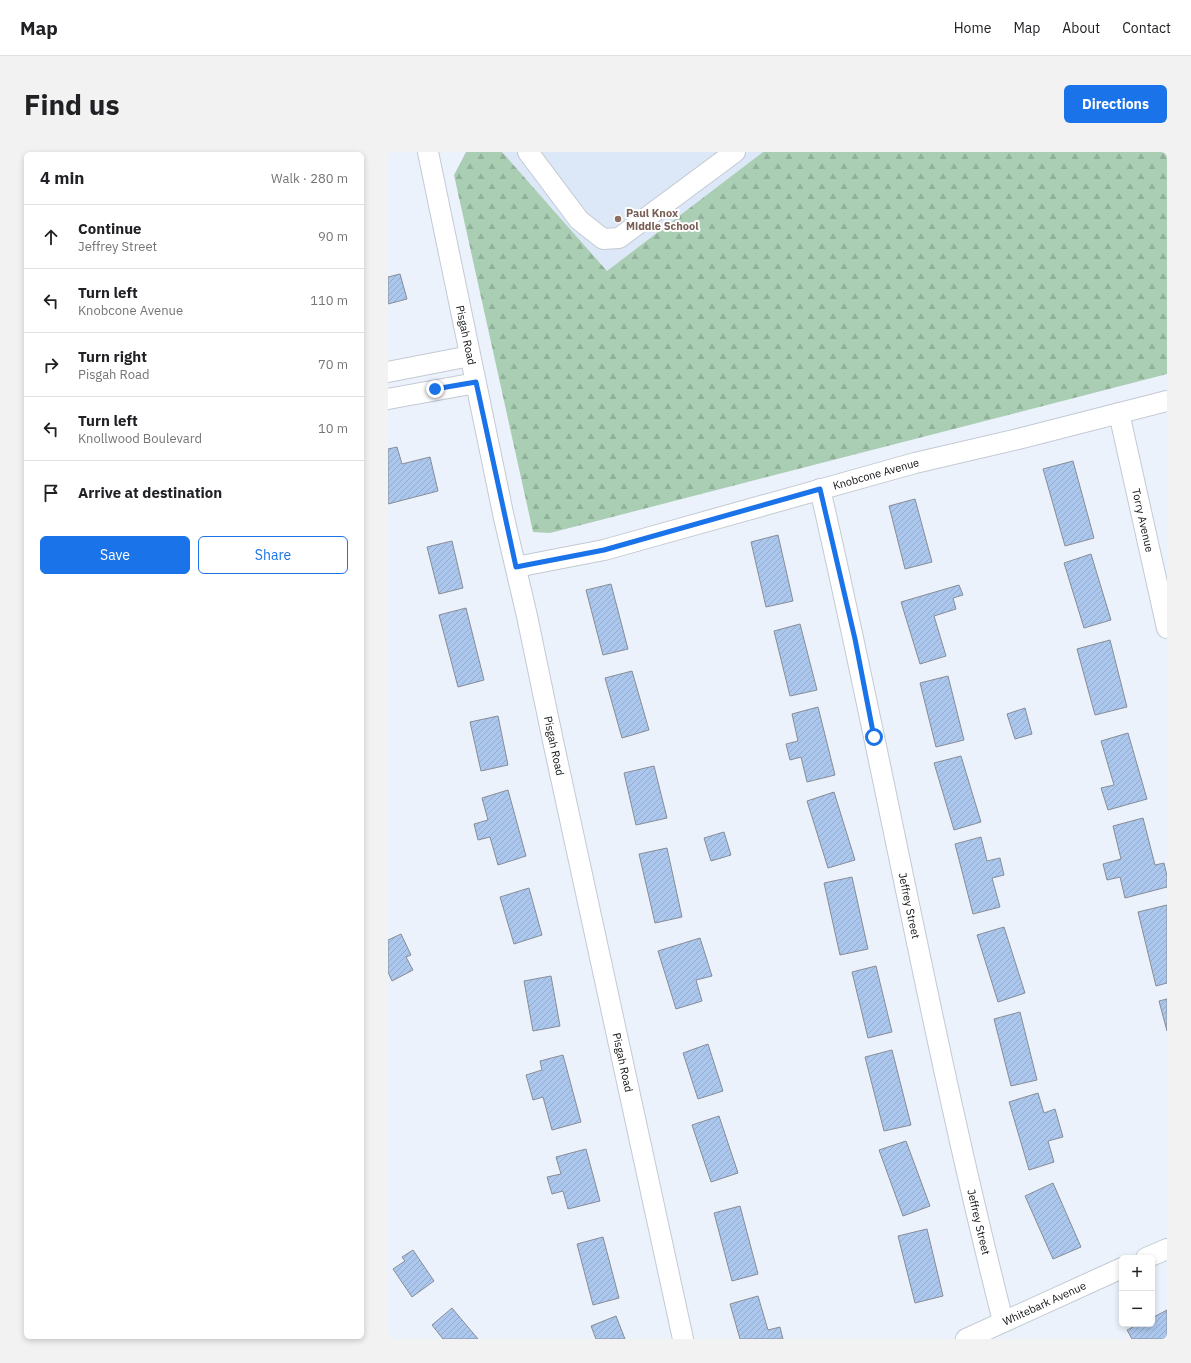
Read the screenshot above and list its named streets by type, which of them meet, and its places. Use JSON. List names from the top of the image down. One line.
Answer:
{"streets":{"street":["Pisgah Road","Knobcone Avenue","Torry Avenue","Jeffrey Street","Whitebark Avenue"]},"crossings":[["Pisgah Road","Knobcone Avenue"],["Knobcone Avenue","Torry Avenue"],["Knobcone Avenue","Jeffrey Street"],["Jeffrey Street","Whitebark Avenue"]],"places":["Paul Knox Middle School"],"page":{"header":"Map","nav":["Home","Map","About","Contact"],"buttons":["Directions",["Save","Share"]],"title":"Find us","heading":["4 min","Walk · 280 m"],"list":[["Continue","Jeffrey Street","90 m"],["Turn left","Knobcone Avenue","110 m"],["Turn right","Pisgah Road","70 m"],["Turn left","Knollwood Boulevard","10 m"],"Arrive at destination"],"map_buttons":["+","−"]}}
